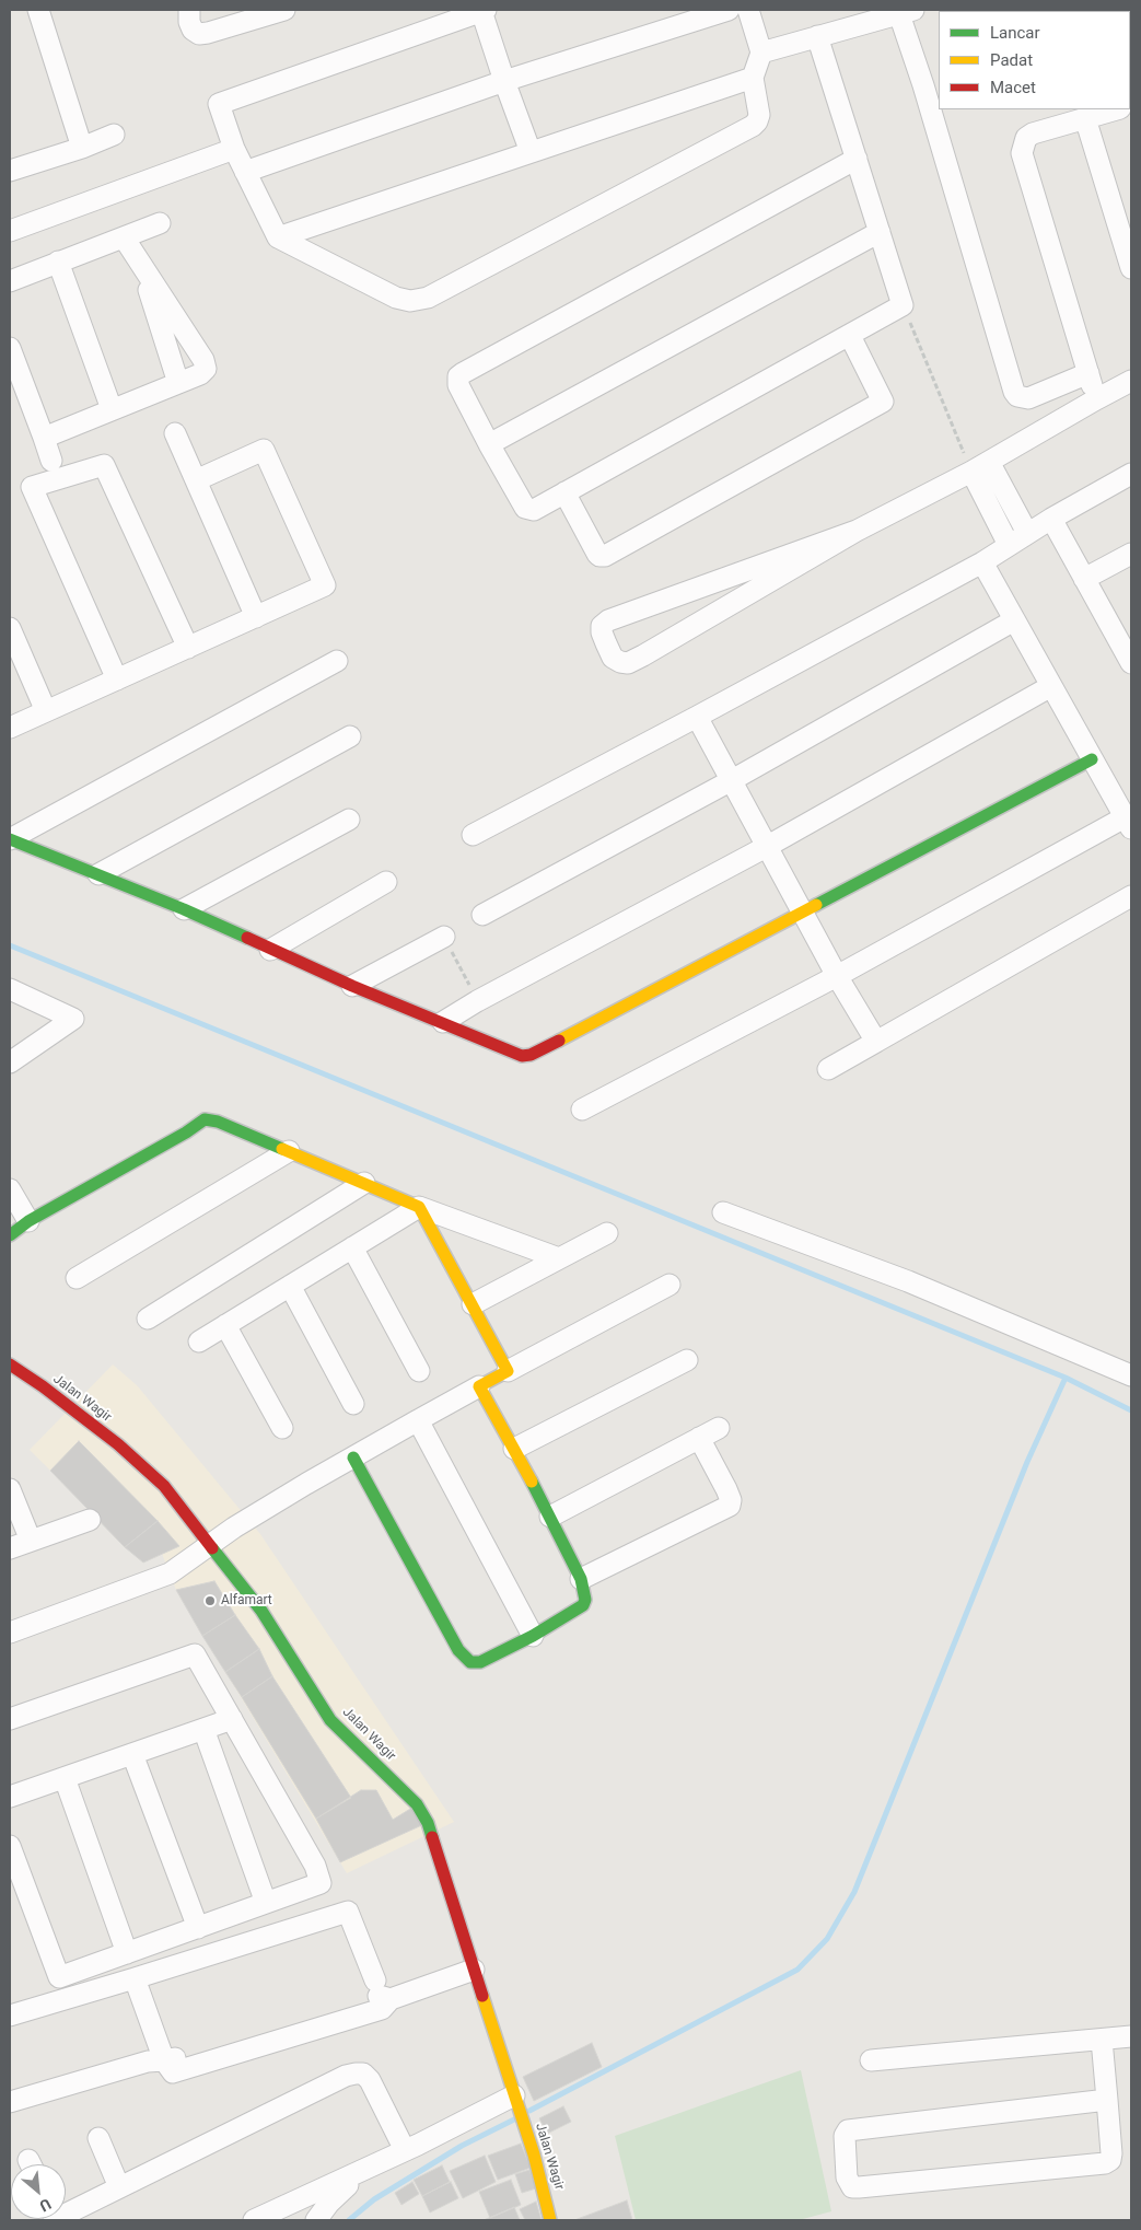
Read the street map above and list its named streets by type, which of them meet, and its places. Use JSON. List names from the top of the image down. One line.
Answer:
{"streets":{"street":["Jalan Wagir"]},"places":["Alfamart"],"legend":["Lancar","Padat","Macet"],"north":"bottom right"}
